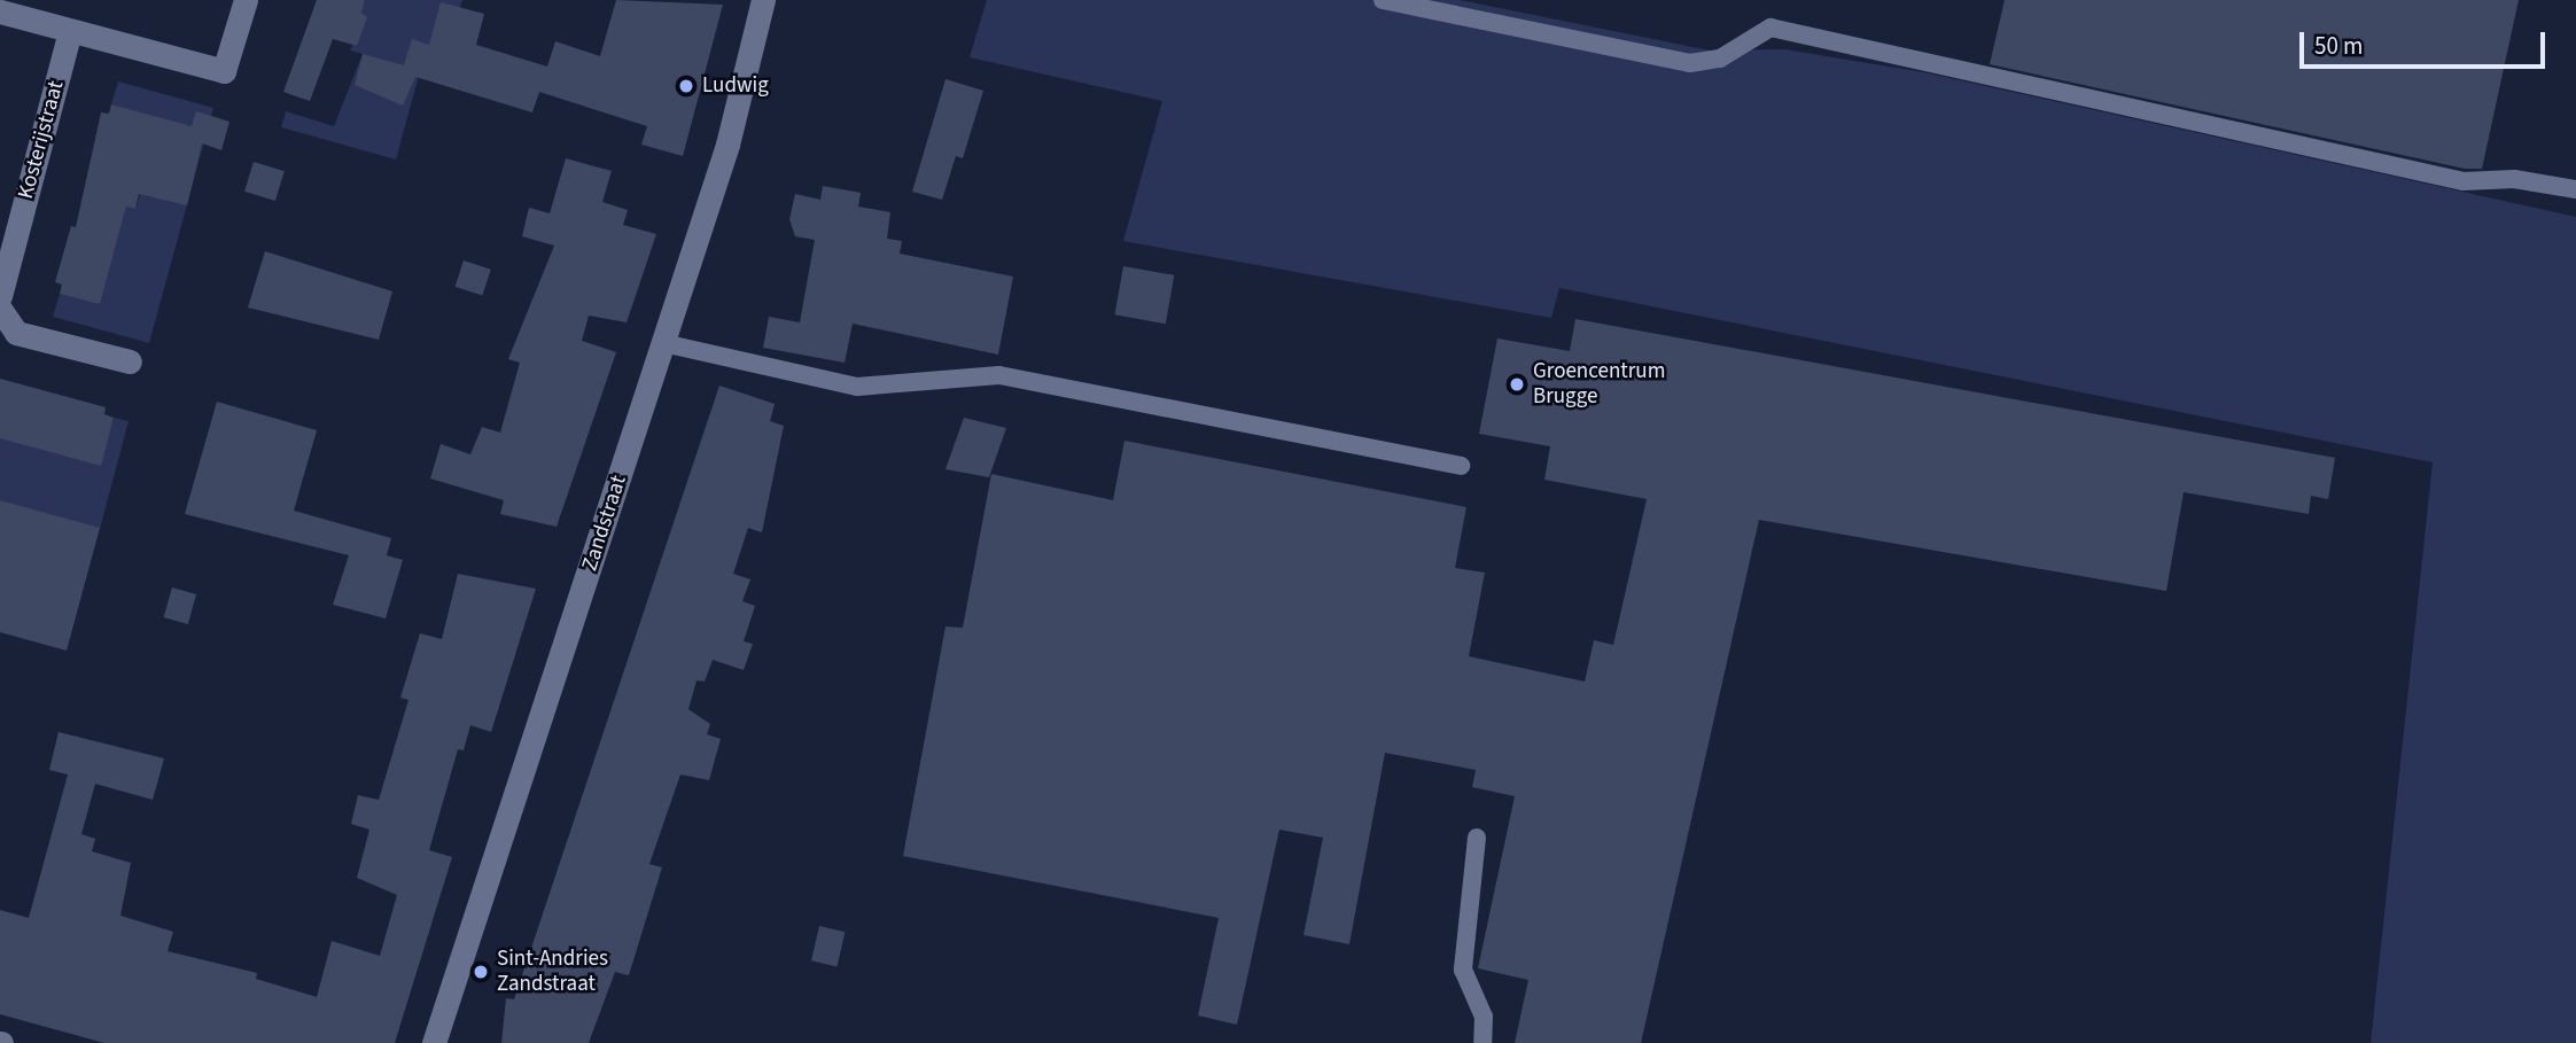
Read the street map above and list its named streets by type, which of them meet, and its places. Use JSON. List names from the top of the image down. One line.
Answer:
{"streets":{"street":["Kosterijstraat","Zandstraat"]},"places":["Ludwig","Groencentrum Brugge","Sint-Andries Zandstraat"],"scale_bar":"50 m"}
